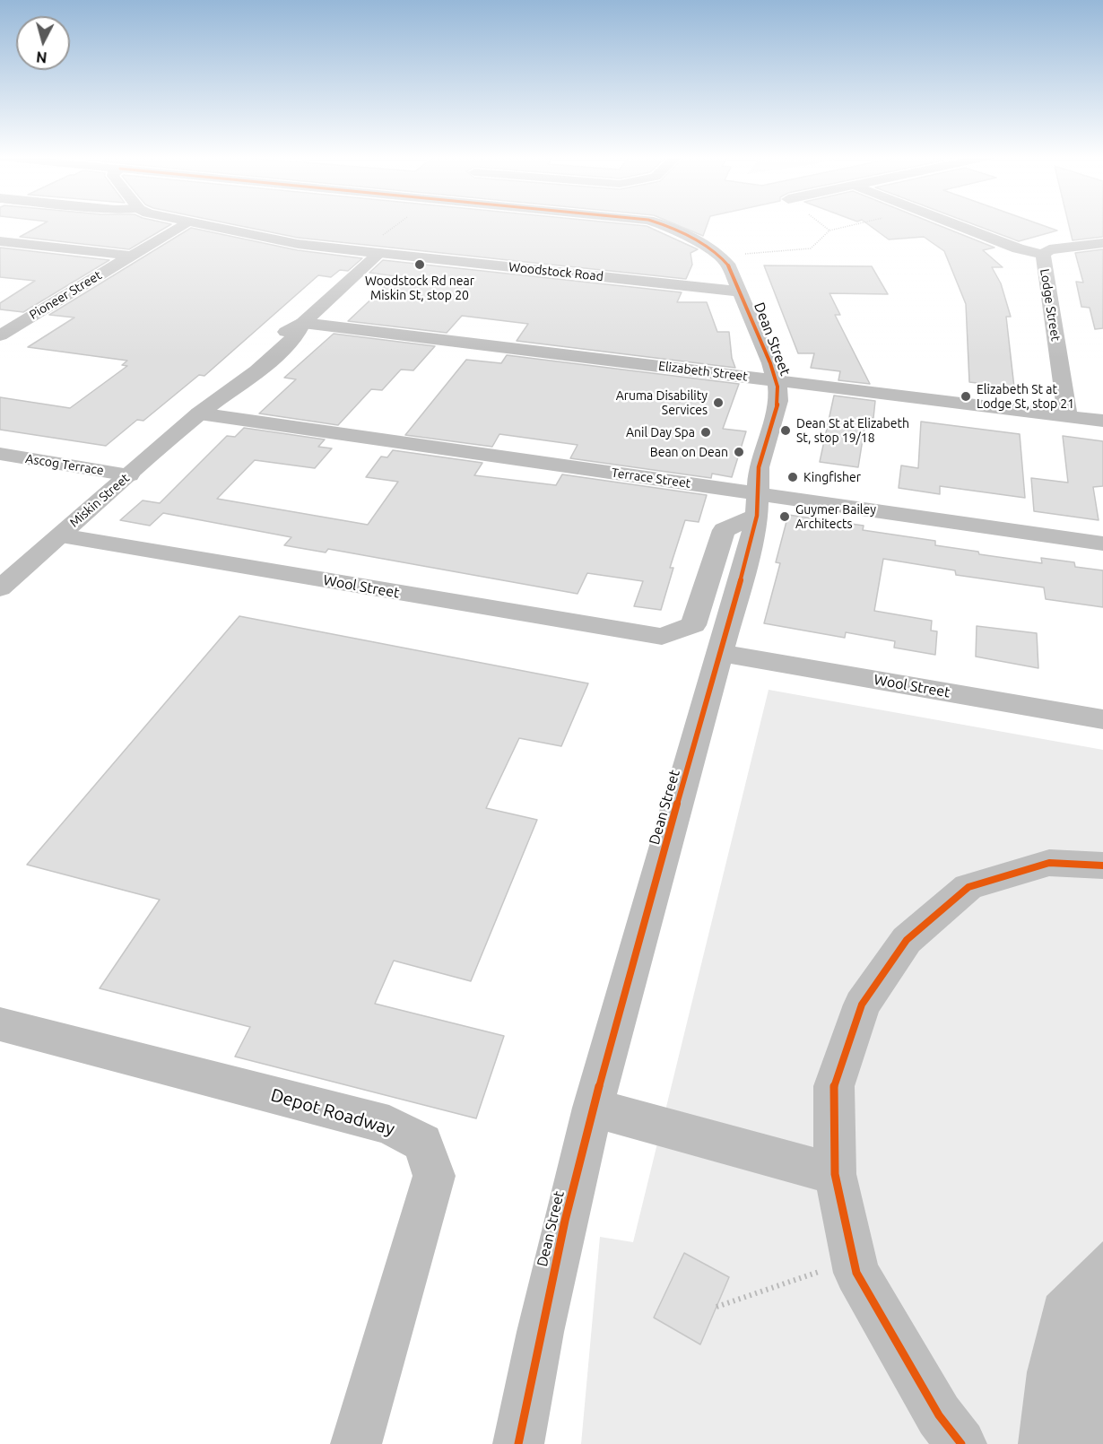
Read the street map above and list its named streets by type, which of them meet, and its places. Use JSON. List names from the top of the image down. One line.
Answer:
{"streets":{"street":["Woodstock Road","Pioneer Street","Lodge Street","Dean Street","Elizabeth Street","Ascog Terrace","Terrace Street","Miskin Street","Wool Street","Depot Roadway"]},"crossings":[["Woodstock Road","Dean Street"],["Woodstock Road","Miskin Street"],["Lodge Street","Elizabeth Street"],["Dean Street","Elizabeth Street"],["Dean Street","Terrace Street"],["Dean Street","Wool Street"],["Elizabeth Street","Miskin Street"],["Ascog Terrace","Miskin Street"],["Terrace Street","Miskin Street"],["Terrace Street","Wool Street"],["Miskin Street","Wool Street"]],"places":["Woodstock Rd near Miskin St, stop 20","Elizabeth St at Lodge St, stop 21","Aruma Disability Services","Dean St at Elizabeth St, stop 19/18","Anil Day Spa","Bean on Dean","Kingfisher","Guymer Bailey Architects"],"north":"bottom"}
